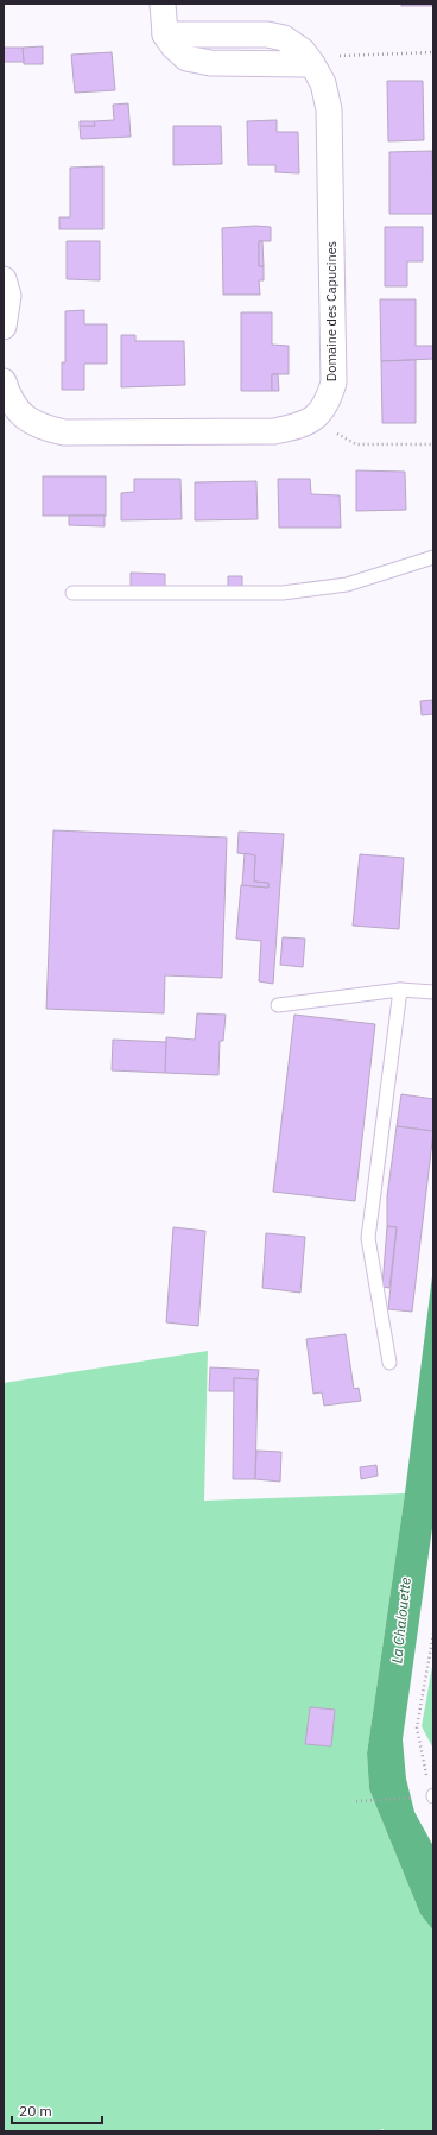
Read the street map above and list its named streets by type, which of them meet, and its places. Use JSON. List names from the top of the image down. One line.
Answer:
{"streets":{"street":["Domaine des Capucines"]},"water":["La Chalouette"],"scale_bar":"20 m"}
